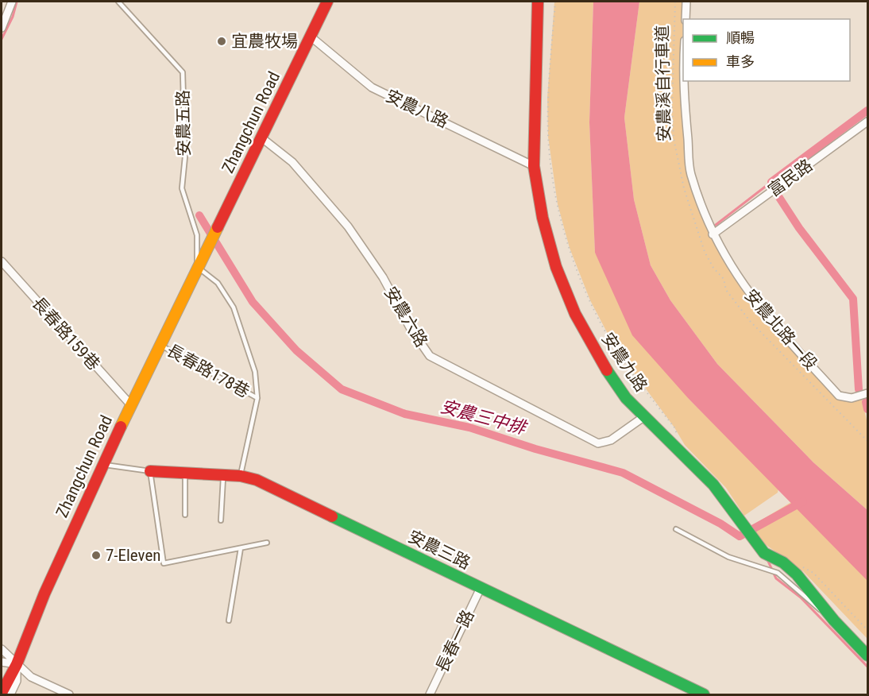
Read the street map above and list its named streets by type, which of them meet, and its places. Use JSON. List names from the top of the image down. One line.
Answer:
{"streets":{"street":["安農八路","Zhangchun Road","富民路","安農六路","安農北路一段","長春路159巷","安農九路","安農三路","長春一路"],"lane":["安農五路","長春路178巷"],"path":["安農溪自行車道"]},"crossings":[["安農八路","Zhangchun Road"],["安農八路","安農九路"],["Zhangchun Road","安農五路"],["Zhangchun Road","安農六路"],["Zhangchun Road","長春路159巷"],["Zhangchun Road","長春路178巷"],["富民路","安農北路一段"],["安農六路","安農九路"],["安農三路","長春一路"]],"water":["安農三中排"],"places":["宜農牧場","7-Eleven"],"legend":["順暢","車多"]}
